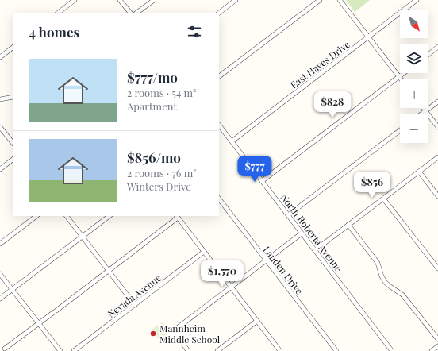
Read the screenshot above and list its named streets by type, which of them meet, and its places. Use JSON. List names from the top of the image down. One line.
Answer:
{"streets":{"street":["East Hayes Drive","North Roberta Avenue","Landen Drive","Nevada Avenue"]},"crossings":[["East Hayes Drive","North Roberta Avenue"]],"places":["Mannheim Middle School"],"north":"bottom right","page":{"map_buttons":["+","−"],"heading":"4 homes","list":[{"name":"$777/mo","note":"2 rooms · 54 m² · Apartment"},{"name":"$856/mo","note":"2 rooms · 76 m² · Winters Drive"}],"price":["$828","$777","$856","$1,570"]}}
